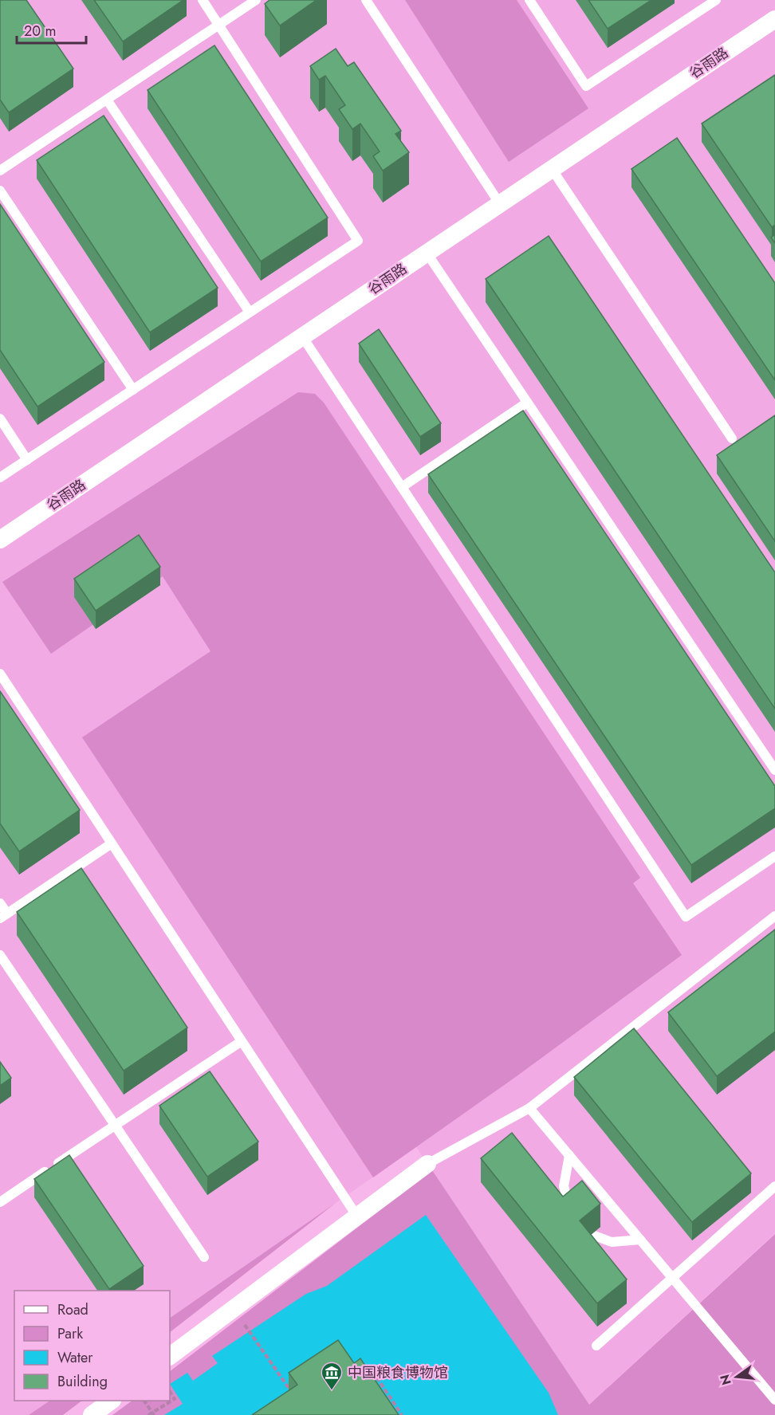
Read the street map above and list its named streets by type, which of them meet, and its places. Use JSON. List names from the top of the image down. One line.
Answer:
{"streets":{"street":["谷雨路"]},"places":{"museum":["中国粮食博物馆"]},"legend":["Road","Park","Water","Building"],"scale_bar":"20 m","north":"left"}
